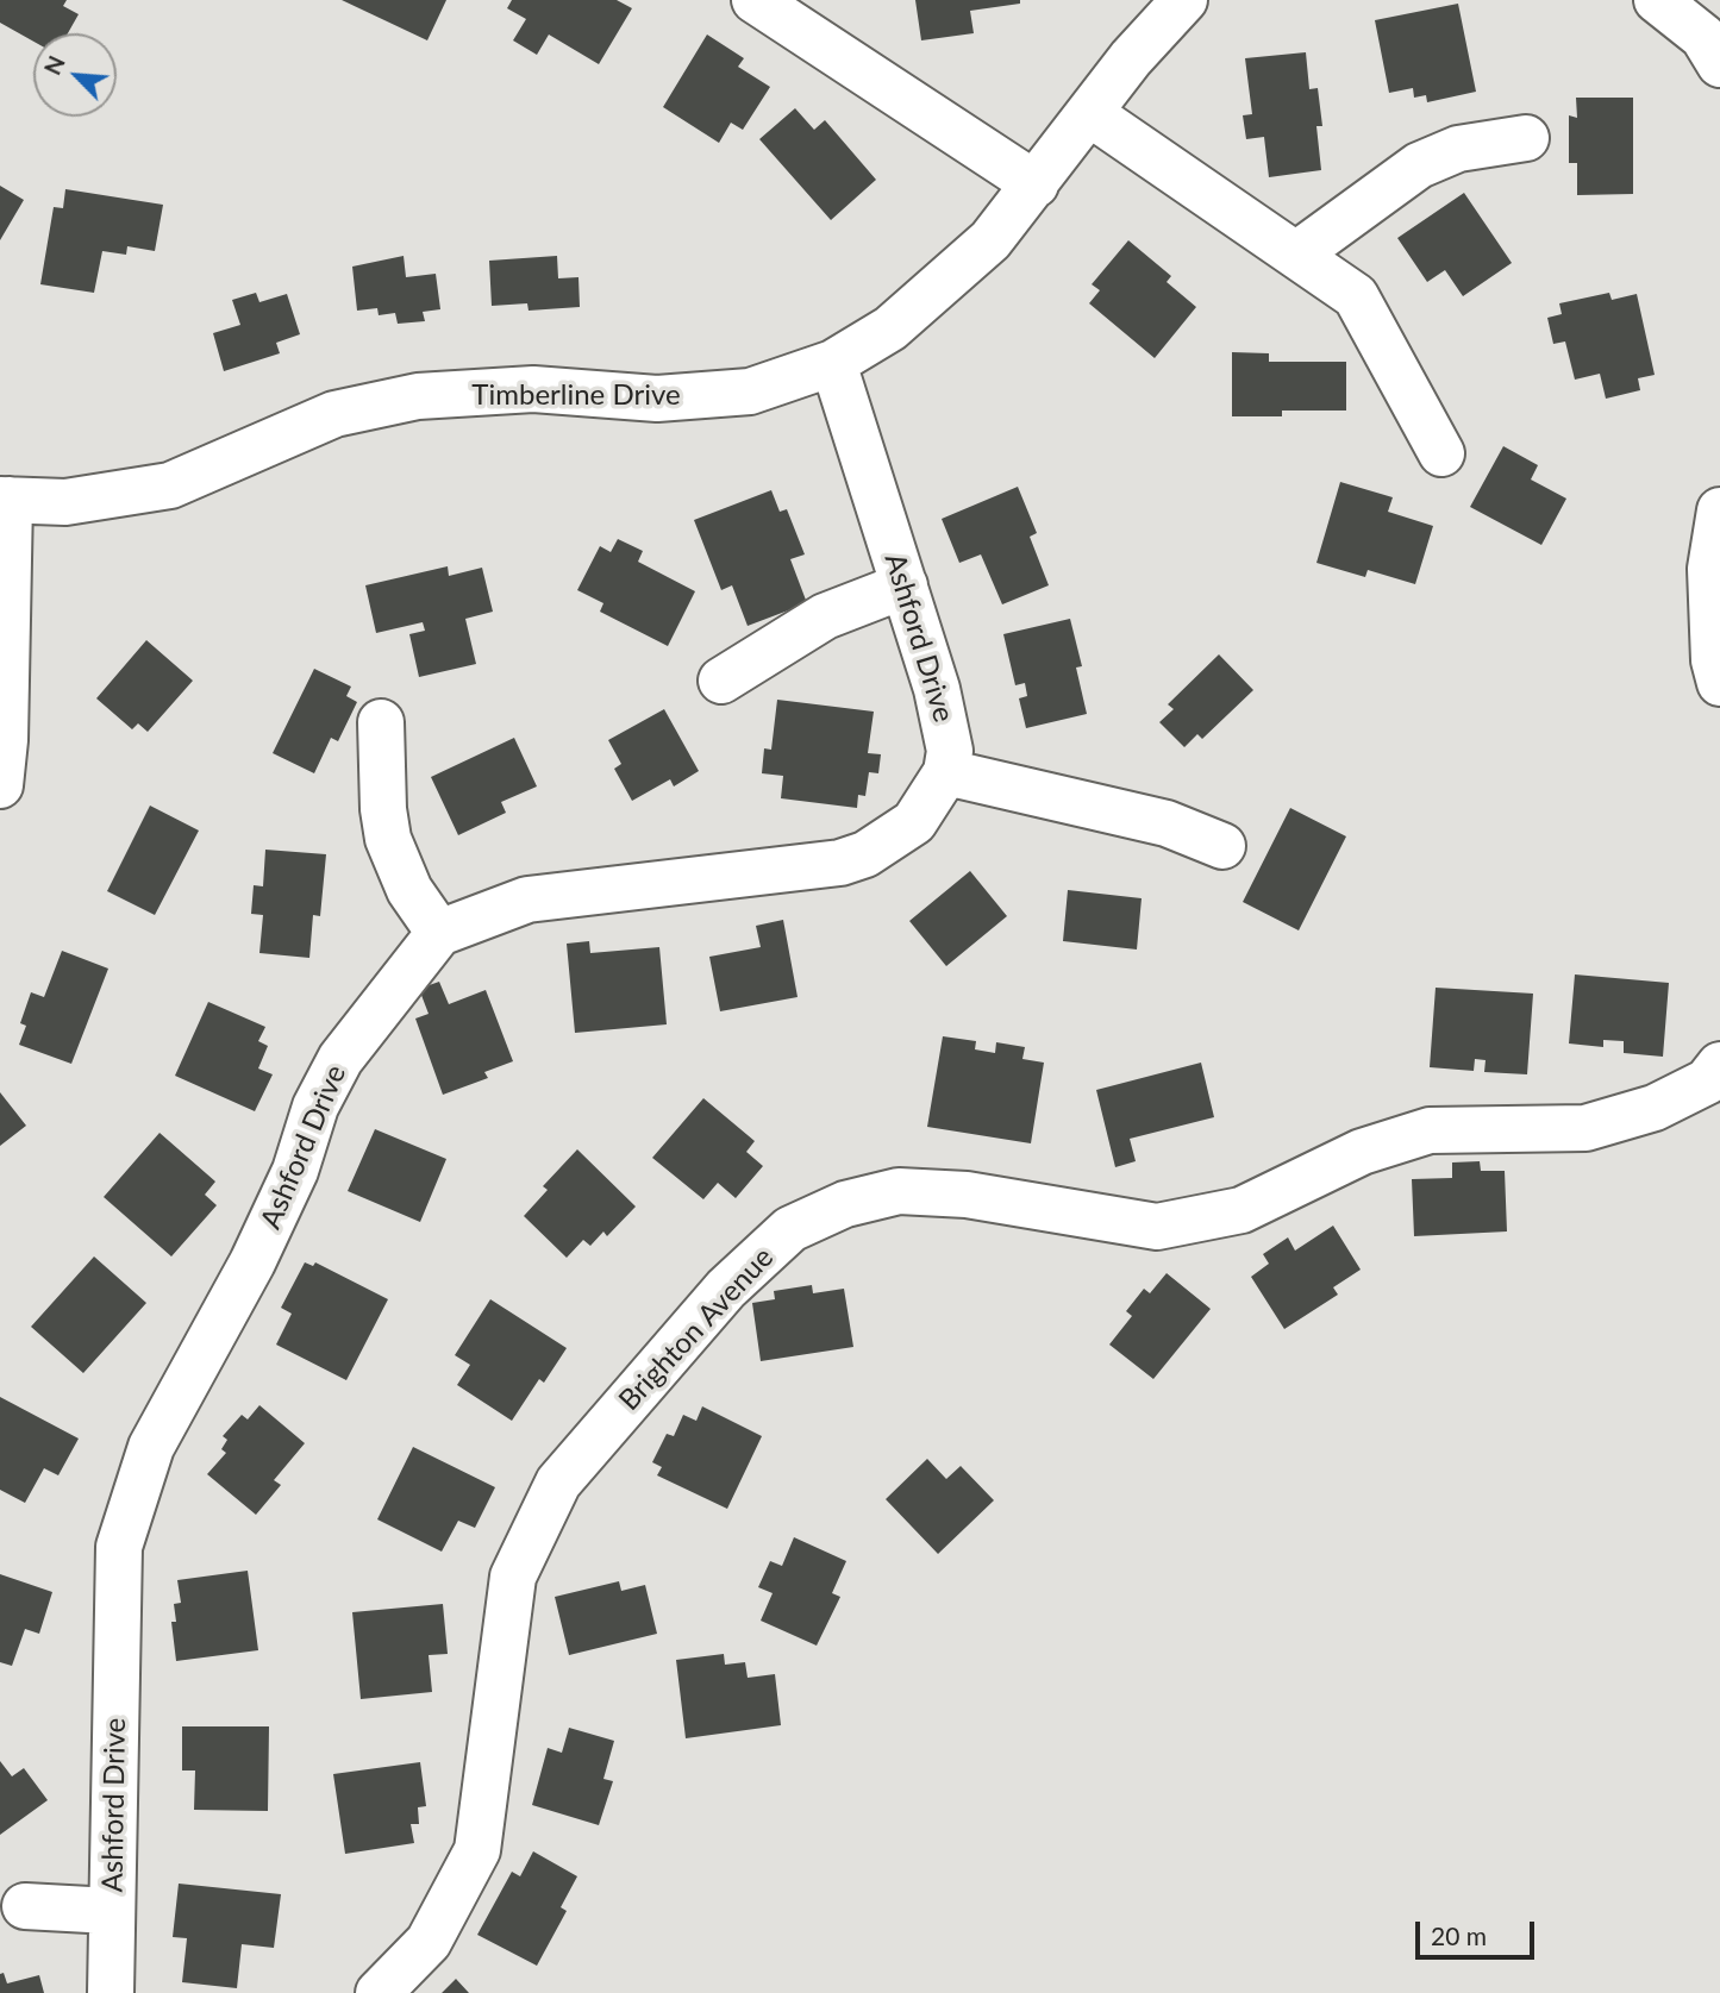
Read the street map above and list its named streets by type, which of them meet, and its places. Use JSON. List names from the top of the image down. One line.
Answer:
{"streets":{"street":["Timberline Drive","Ashford Drive","Brighton Avenue"]},"crossings":[["Timberline Drive","Ashford Drive"]],"scale_bar":"20 m","north":"top left"}
